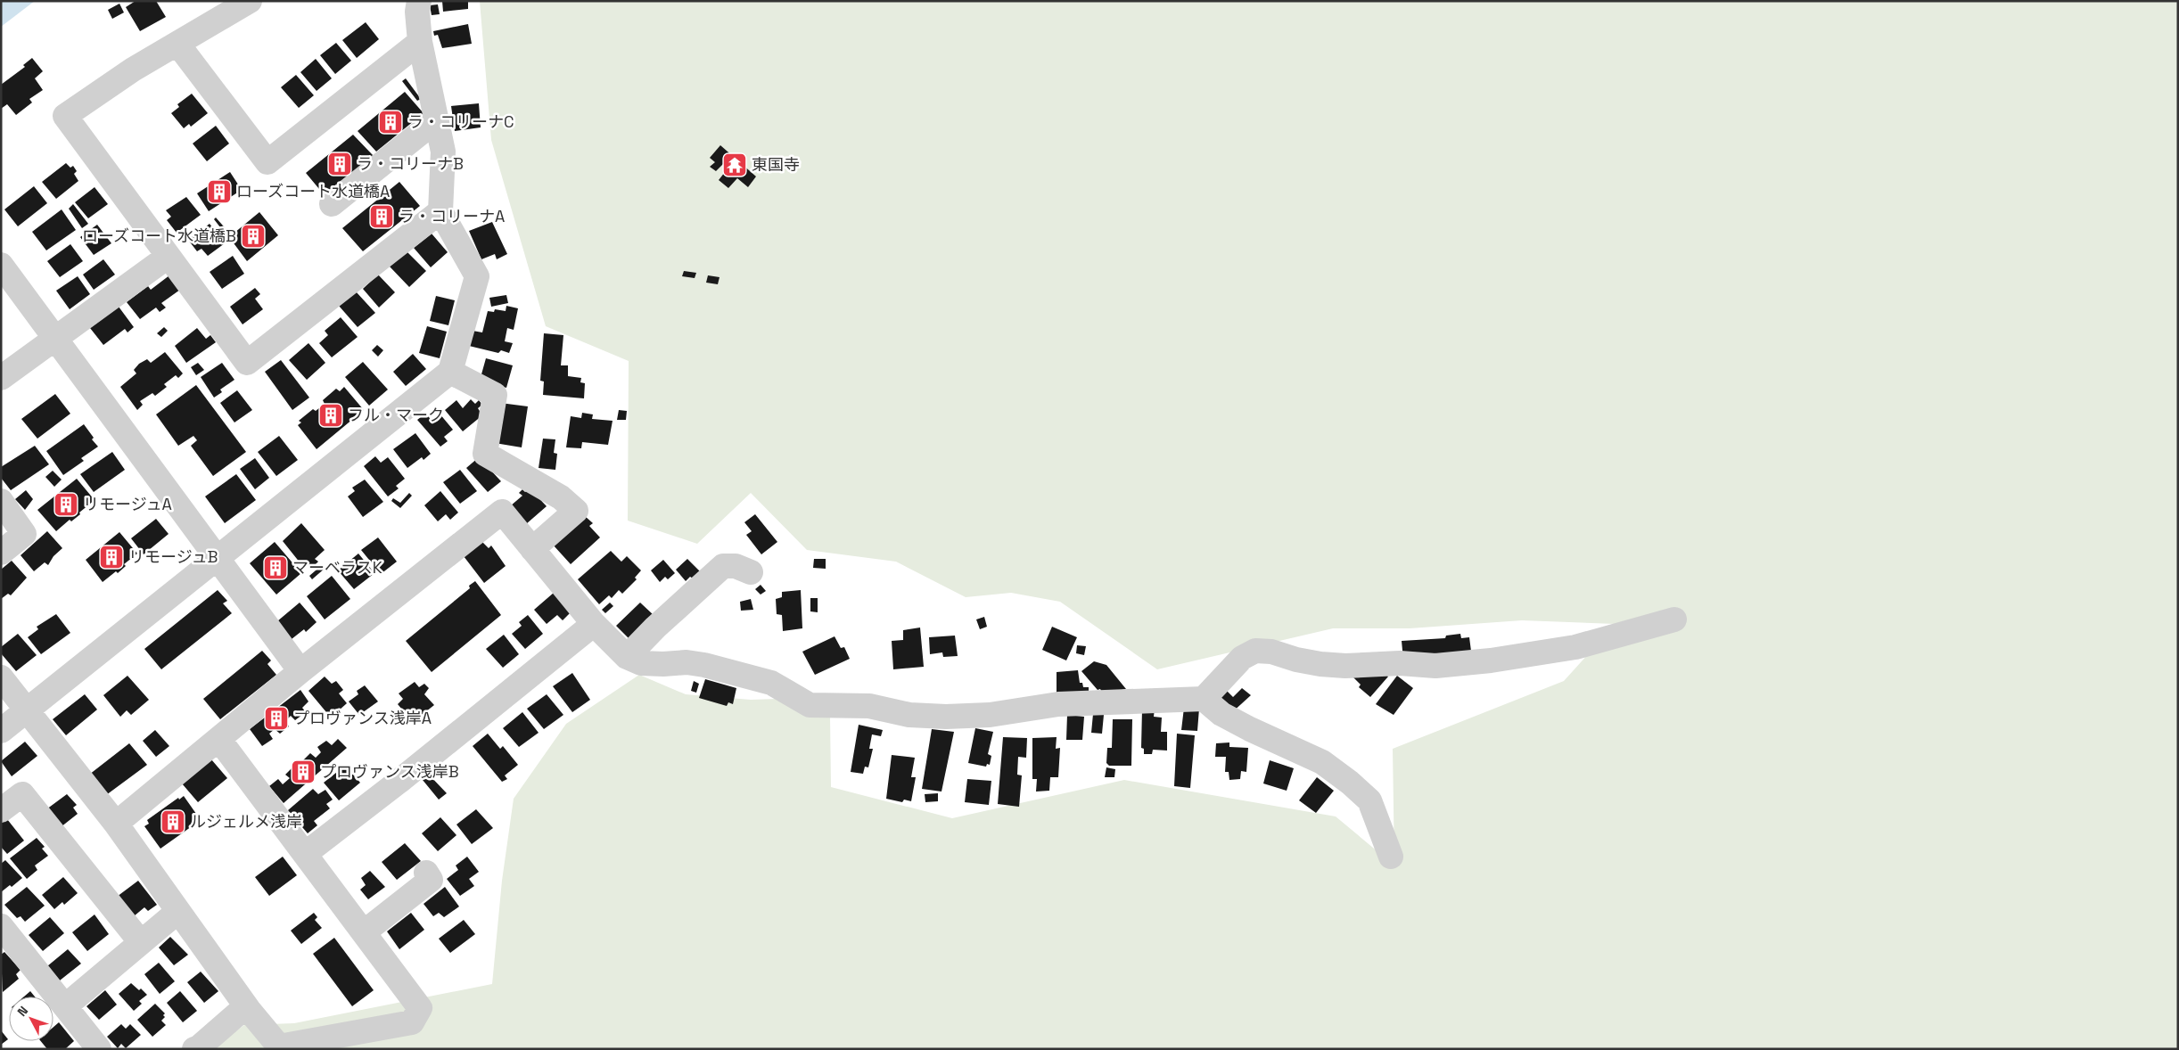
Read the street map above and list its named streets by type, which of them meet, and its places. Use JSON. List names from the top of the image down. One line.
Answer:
{"places":{"building":["ラ・コリーナC","ラ・コリーナB","ローズコート水道橋A","ラ・コリーナA","ローズコート水道橋B","フル・マーク","リモージュA","リモージュB","マーベラスK","プロヴァンス浅岸A","プロヴァンス浅岸B","ルジェルメ浅岸"],"temple":["東国寺"]},"north":"top left"}
